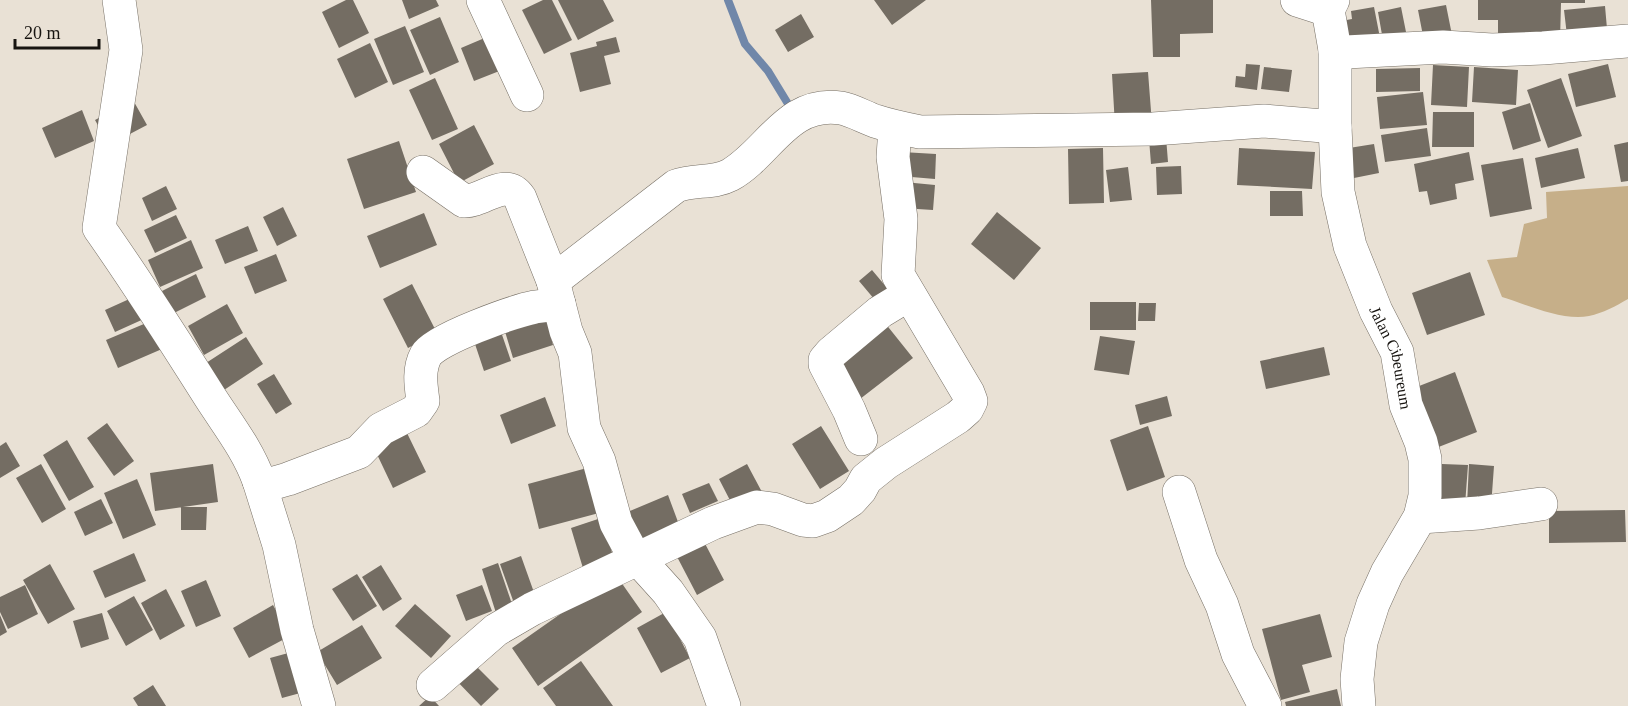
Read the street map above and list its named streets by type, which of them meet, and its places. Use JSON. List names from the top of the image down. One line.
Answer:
{"streets":{"street":["Jalan Cibeureum"]},"scale_bar":"20 m"}
